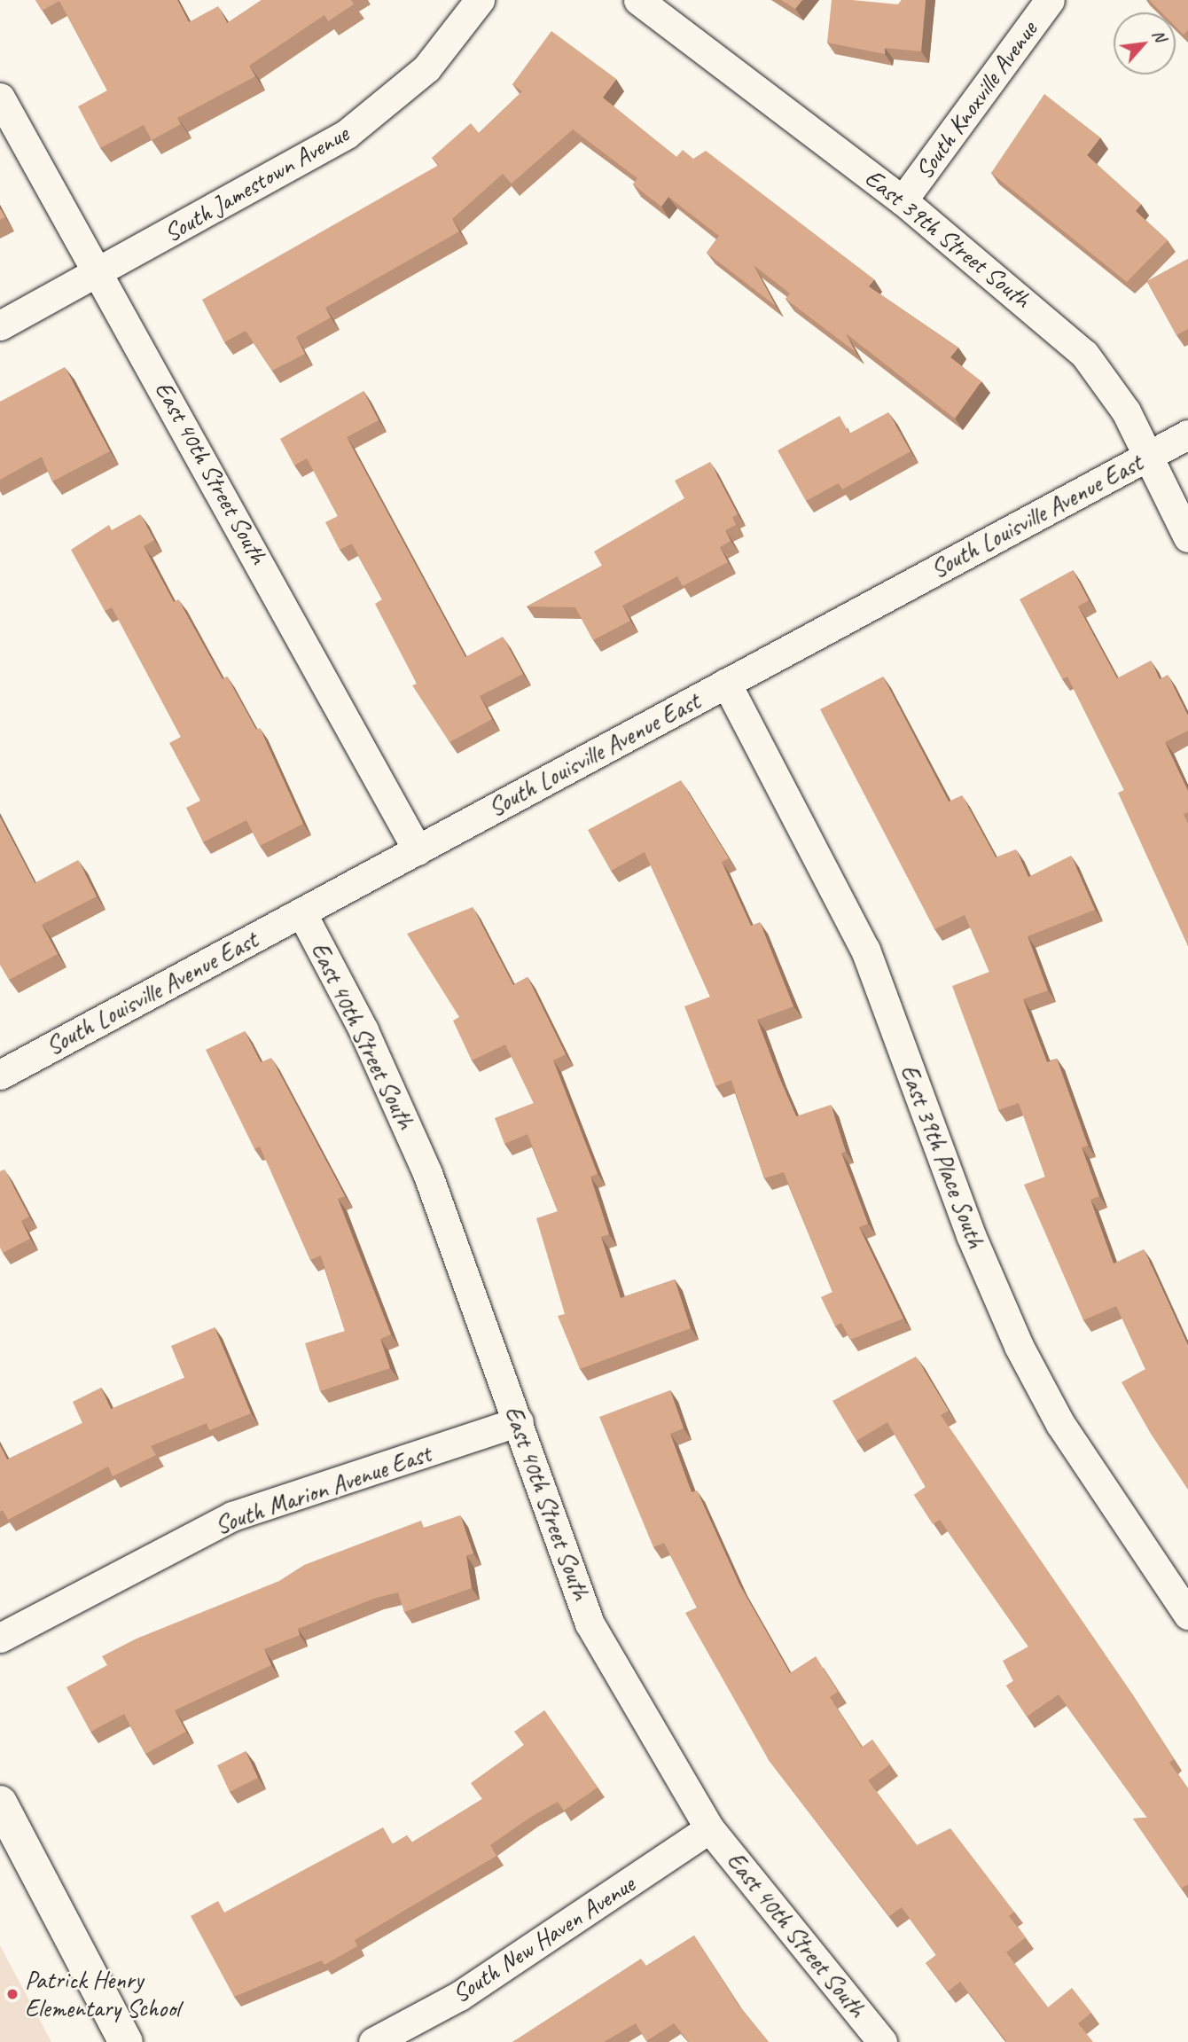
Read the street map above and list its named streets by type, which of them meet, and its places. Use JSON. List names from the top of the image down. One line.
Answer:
{"streets":{"street":["South Knoxville Avenue","South Jamestown Avenue","East 39th Street South","East 40th Street South","South Louisville Avenue East","East 39th Place South","South Marion Avenue East","South New Haven Avenue"]},"crossings":[["South Knoxville Avenue","East 39th Street South"],["South Jamestown Avenue","East 40th Street South"],["East 39th Street South","South Louisville Avenue East"],["East 40th Street South","South Louisville Avenue East"],["East 40th Street South","South Marion Avenue East"],["East 40th Street South","South New Haven Avenue"],["South Louisville Avenue East","East 39th Place South"]],"places":["Patrick Henry Elementary School"],"north":"top right"}
